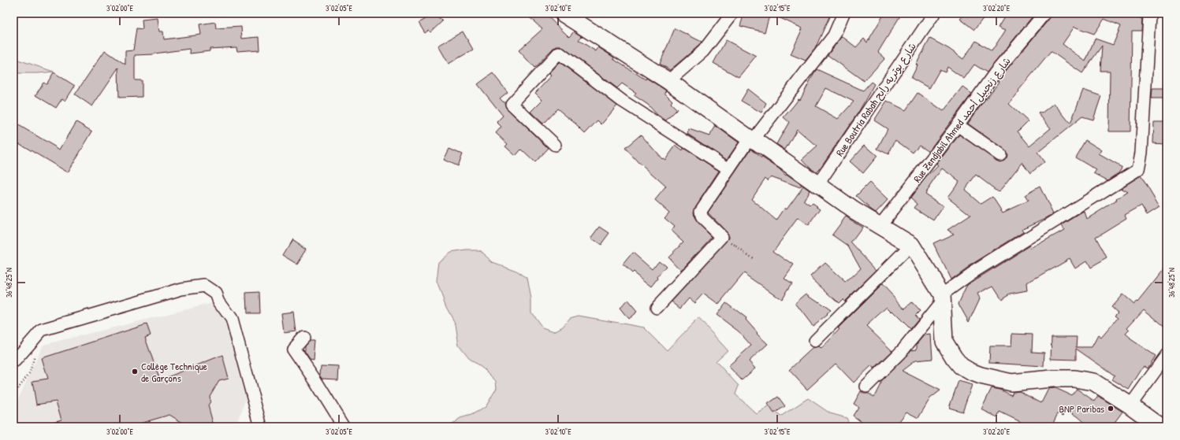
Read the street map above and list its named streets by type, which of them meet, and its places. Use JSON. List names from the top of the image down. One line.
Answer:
{"streets":{"street":["Rue Boutria Rabah شارع بوتريه رابح","Rue Zendjabil Ahmed شارع زنجبيل أحمد"]},"places":["Collège Technique de Garçons","BNP Paribas"],"coordinates":["3°02'00\"E","3°02'05\"E","3°02'10\"E","3°02'15\"E","3°02'20\"E","36°48'25\"N"]}
